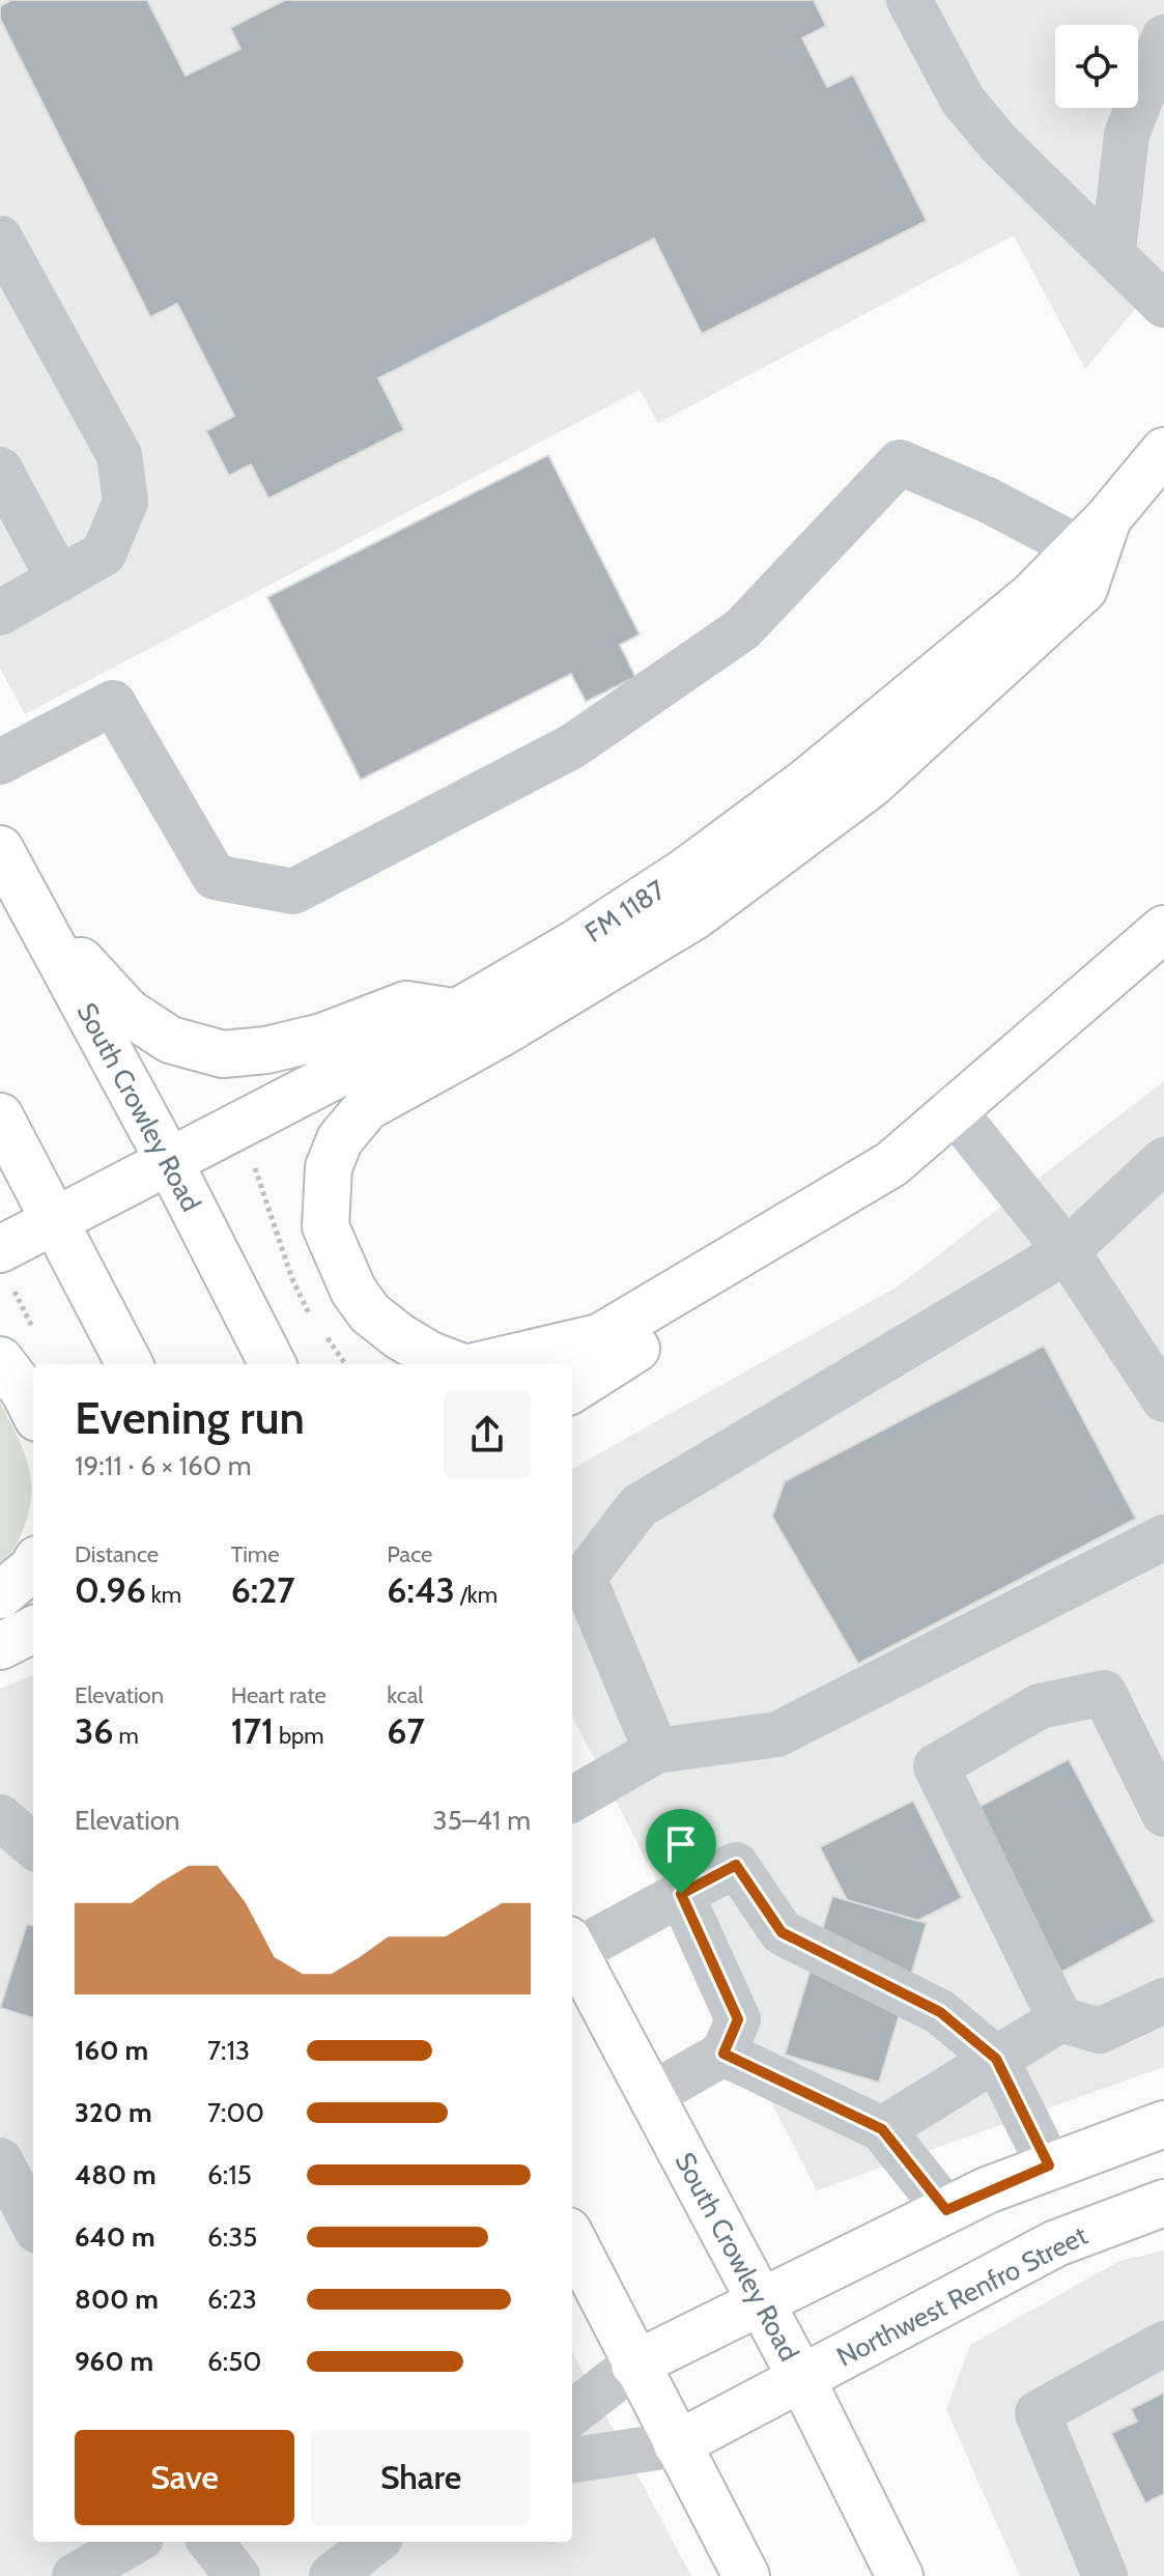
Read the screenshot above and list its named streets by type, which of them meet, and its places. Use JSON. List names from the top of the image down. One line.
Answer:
{"streets":{"main road":["FM 1187","South Crowley Road","Northwest Renfro Street"]},"crossings":[["FM 1187","South Crowley Road"],["South Crowley Road","Northwest Renfro Street"]],"page":{"heading":["Evening run","19:11 · 6 × 160 m"],"stats":[["Distance","0.96 km"],["Time","6:27"],["Pace","6:43 /km"],["Elevation","36 m"],["Heart rate","171 bpm"],["kcal","67"]],"chart":["Elevation","35–41 m"],"list":[{"name":"160 m","note":"7:13"},{"name":"320 m","note":"7:00"},{"name":"480 m","note":"6:15"},{"name":"640 m","note":"6:35"},{"name":"800 m","note":"6:23"},{"name":"960 m","note":"6:50"}],"buttons":["Save","Share"]}}
